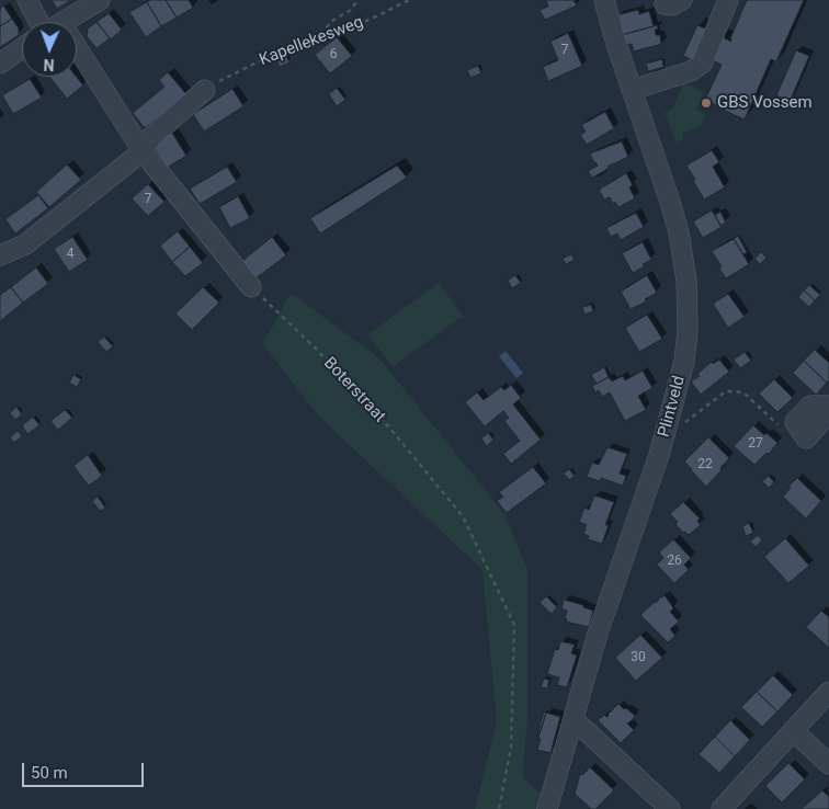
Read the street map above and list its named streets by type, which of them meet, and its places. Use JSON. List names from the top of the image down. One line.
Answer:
{"streets":{"street":["Plintveld"],"path":["Kapellekesweg","Boterstraat"]},"places":["GBS Vossem"],"house_numbers":["7","6","7","4","27","22","26","30"],"scale_bar":"50 m","north":"bottom"}
